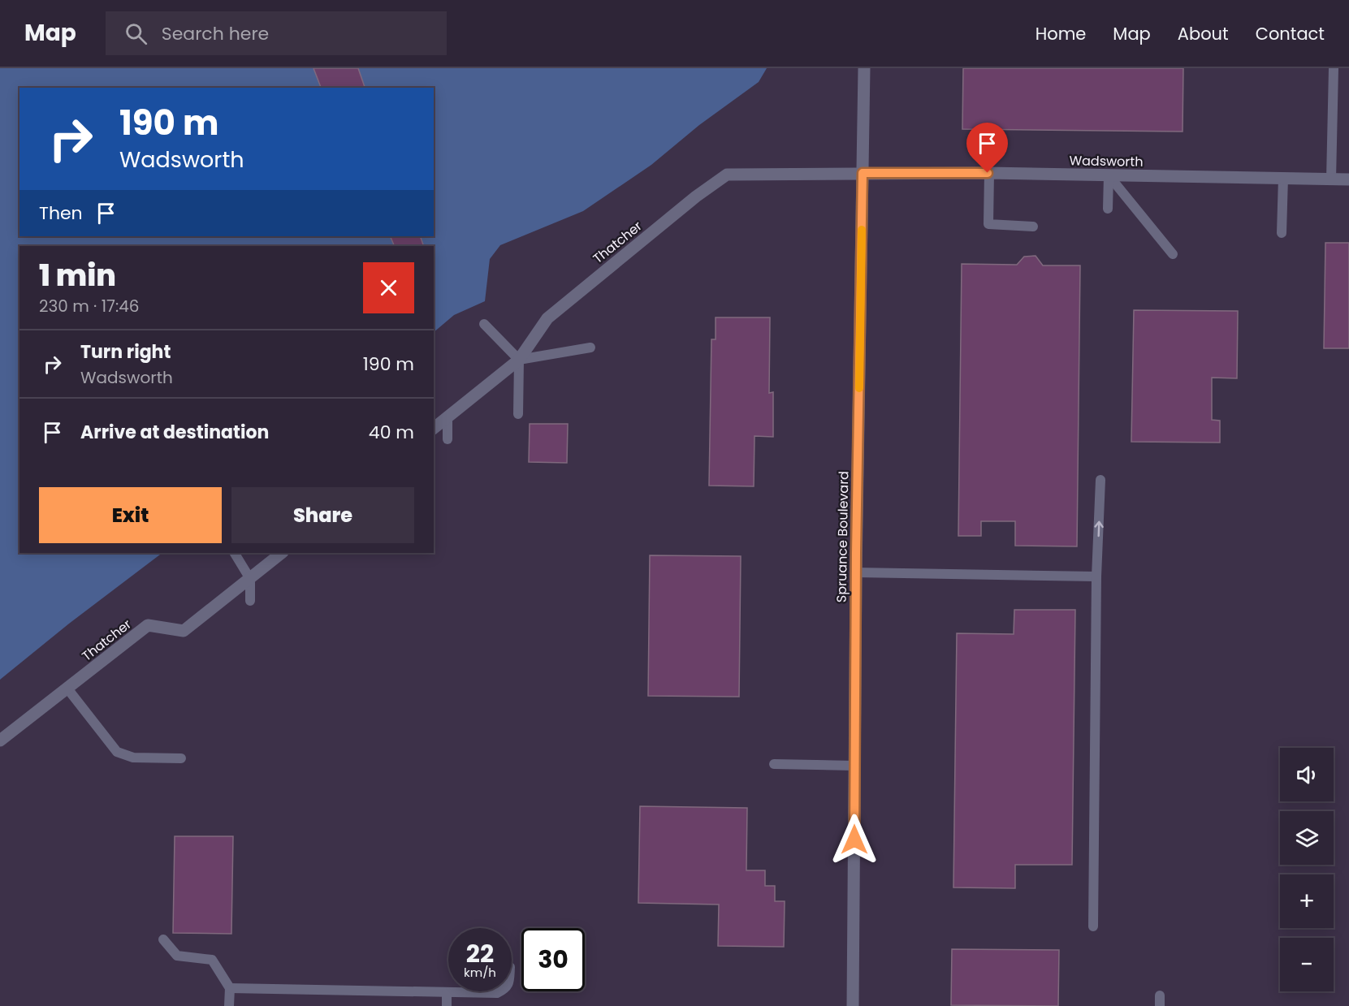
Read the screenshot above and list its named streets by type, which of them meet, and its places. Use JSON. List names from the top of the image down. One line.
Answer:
{"streets":{"street":["Wadsworth","Thatcher","Spruance Boulevard"]},"crossings":[["Wadsworth","Thatcher"],["Wadsworth","Spruance Boulevard"],["Thatcher","Spruance Boulevard"]],"page":{"header":"Map","search":"Search here","nav":["Home","Map","About","Contact"],"turn":["190 m","Wadsworth"],"then":"Then","heading":["1 min","230 m · 17:46"],"list":[{"name":"Turn right","note":"Wadsworth","value":"190 m"},{"name":"Arrive at destination","value":"40 m"}],"buttons":["Exit","Share"],"map_buttons":["+","−"],"speed":"22 km/h","limit":"30"}}
